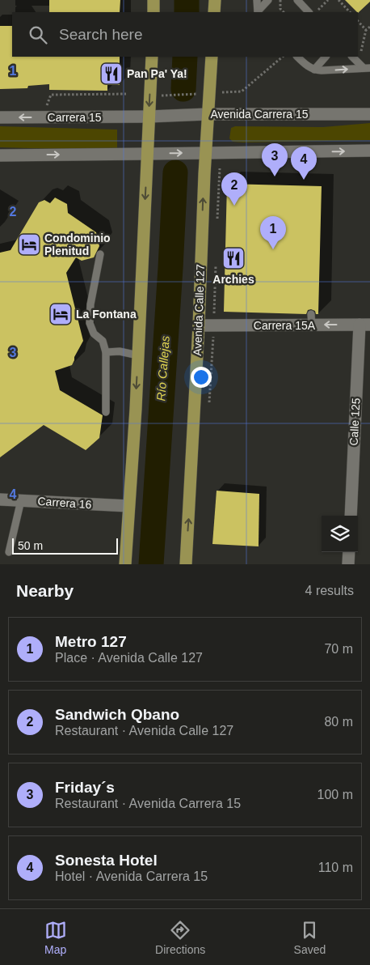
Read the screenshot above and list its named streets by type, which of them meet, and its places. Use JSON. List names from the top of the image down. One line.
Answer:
{"streets":{"main road":["Avenida Calle 127"],"street":["Avenida Carrera 15","Carrera 15","Carrera 15A","Calle 125","Carrera 16"]},"crossings":[["Avenida Carrera 15","Carrera 15"],["Avenida Carrera 15","Avenida Calle 127"],["Avenida Calle 127","Carrera 15A"],["Carrera 15A","Calle 125"]],"one_way":["Carrera 15A"],"water":["Río Callejas"],"places":{"restaurant":["Pan Pa' Ya!","Archies"],"hotel":["Condominio Plenitud","La Fontana"]},"scale_bar":"50 m","page":{"search":"Search here","pins":["3","4","2","1"],"scale":"50 m","heading":["Nearby","4 results"],"list":[{"mark":"1","name":"Metro 127","note":"Place · Avenida Calle 127","value":"70 m"},{"mark":"2","name":"Sandwich Qbano","note":"Restaurant · Avenida Calle 127","value":"80 m"},{"mark":"3","name":"Friday´s","note":"Restaurant · Avenida Carrera 15","value":"100 m"},{"mark":"4","name":"Sonesta Hotel","note":"Hotel · Avenida Carrera 15","value":"110 m"}],"nav":["Map","Directions","Saved"]},"grid":{"rows":["1","2","3","4"]}}
